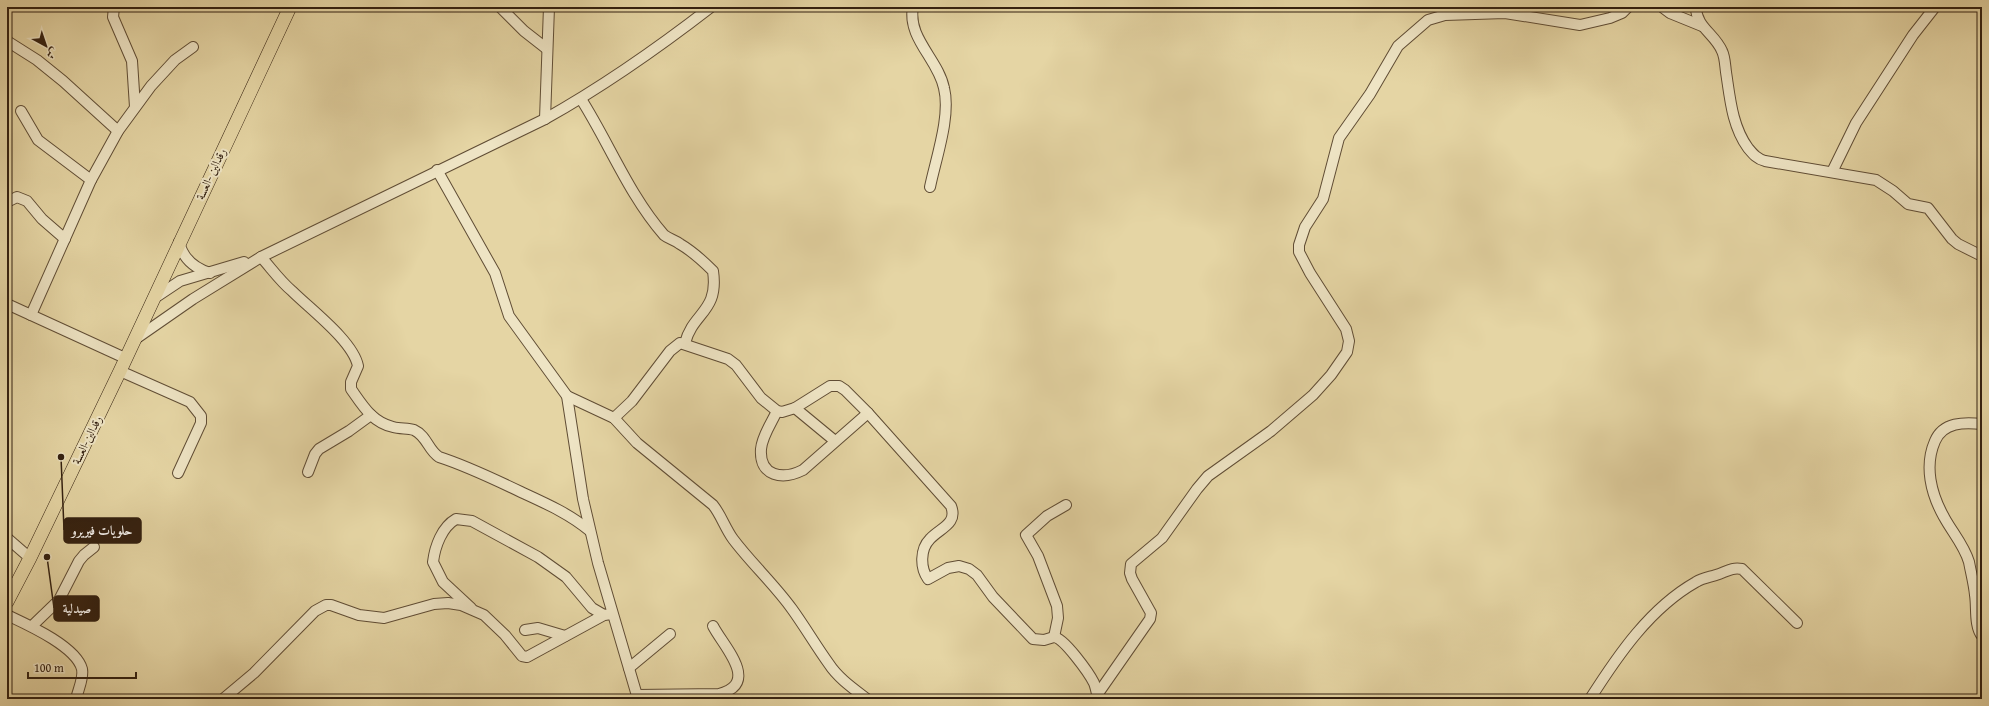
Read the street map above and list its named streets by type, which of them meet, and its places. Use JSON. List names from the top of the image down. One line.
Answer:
{"streets":{"main road":["رقدالين -العسة","رقدالين-العسة"]},"crossings":[["رقدالين -العسة","رقدالين-العسة"]],"places":["حلويات فيريرو","صيدلية"],"scale_bar":"100 m","north":"bottom right"}
